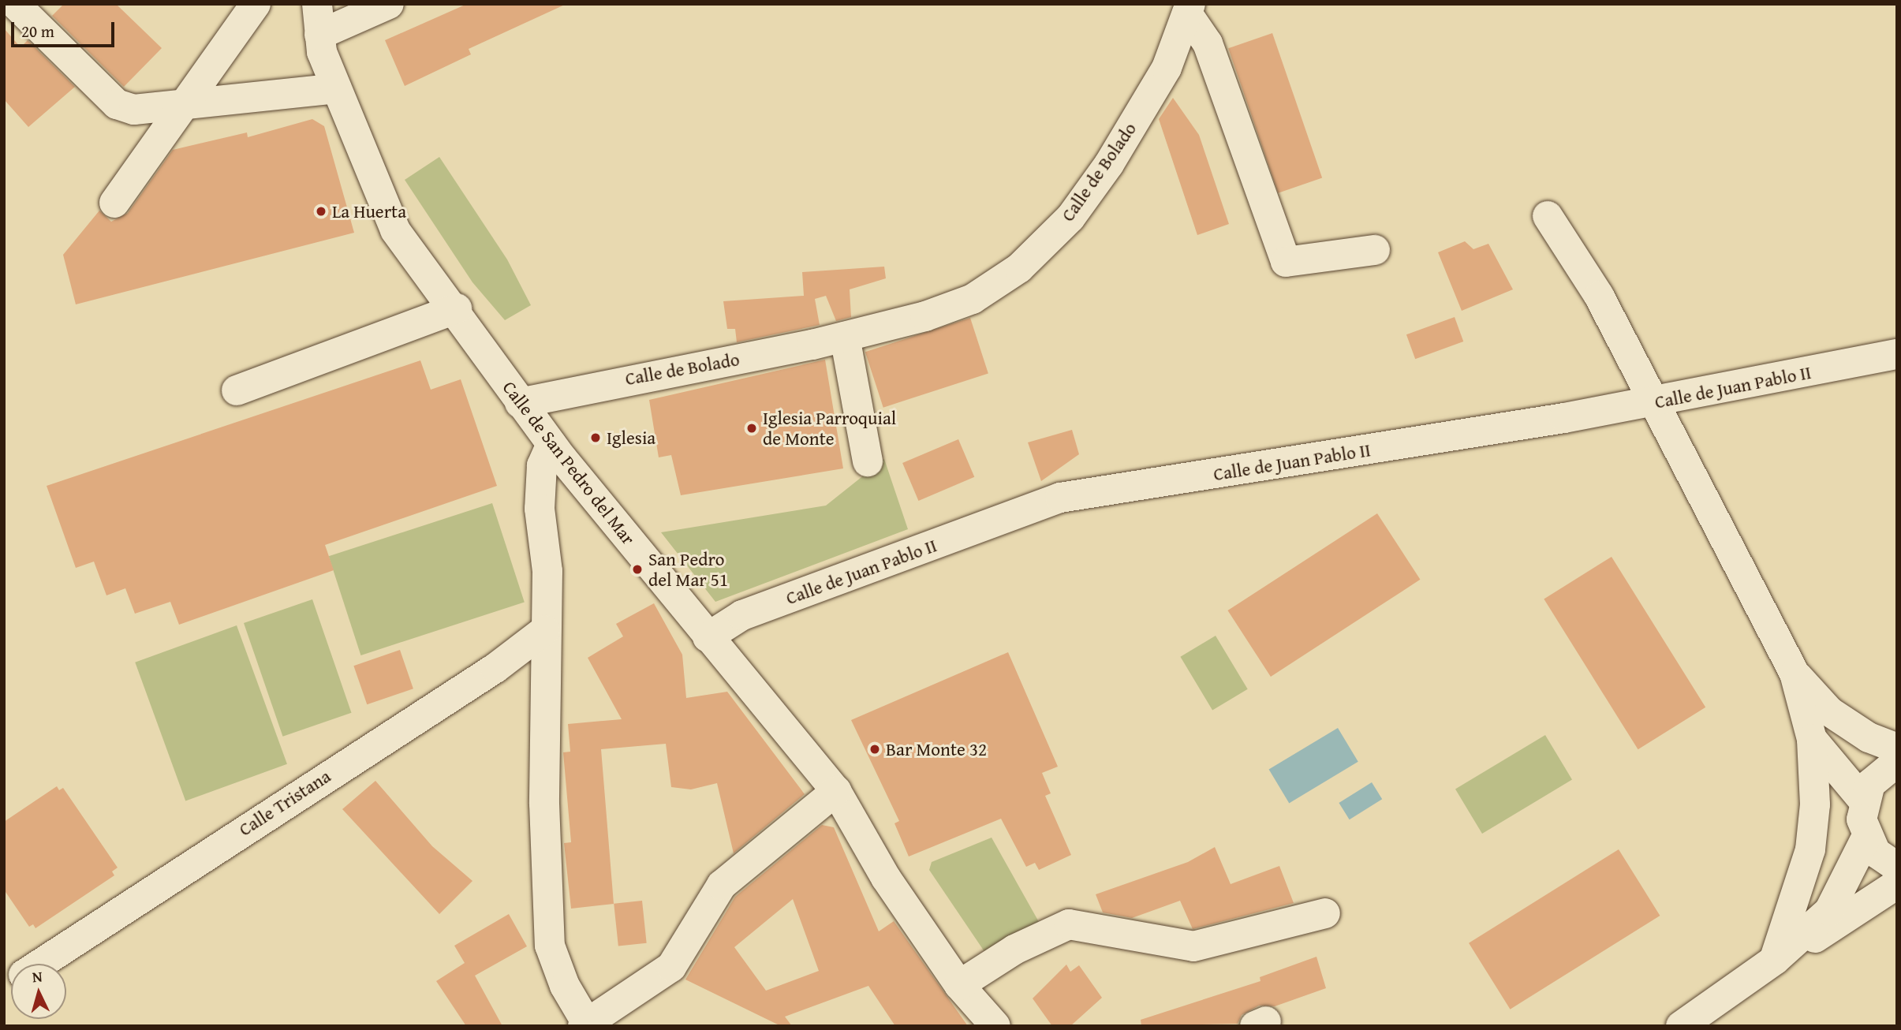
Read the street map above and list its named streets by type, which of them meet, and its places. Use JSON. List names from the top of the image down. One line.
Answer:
{"streets":{"street":["Calle de Bolado","Calle de Juan Pablo II","Calle de San Pedro del Mar","Calle Tristana"]},"crossings":[["Calle de Bolado","Calle de San Pedro del Mar"],["Calle de Juan Pablo II","Calle de San Pedro del Mar"]],"places":["La Huerta","Iglesia Parroquial de Monte","Iglesia","San Pedro del Mar 51","Bar Monte 32"],"scale_bar":"20 m","north":"top"}
